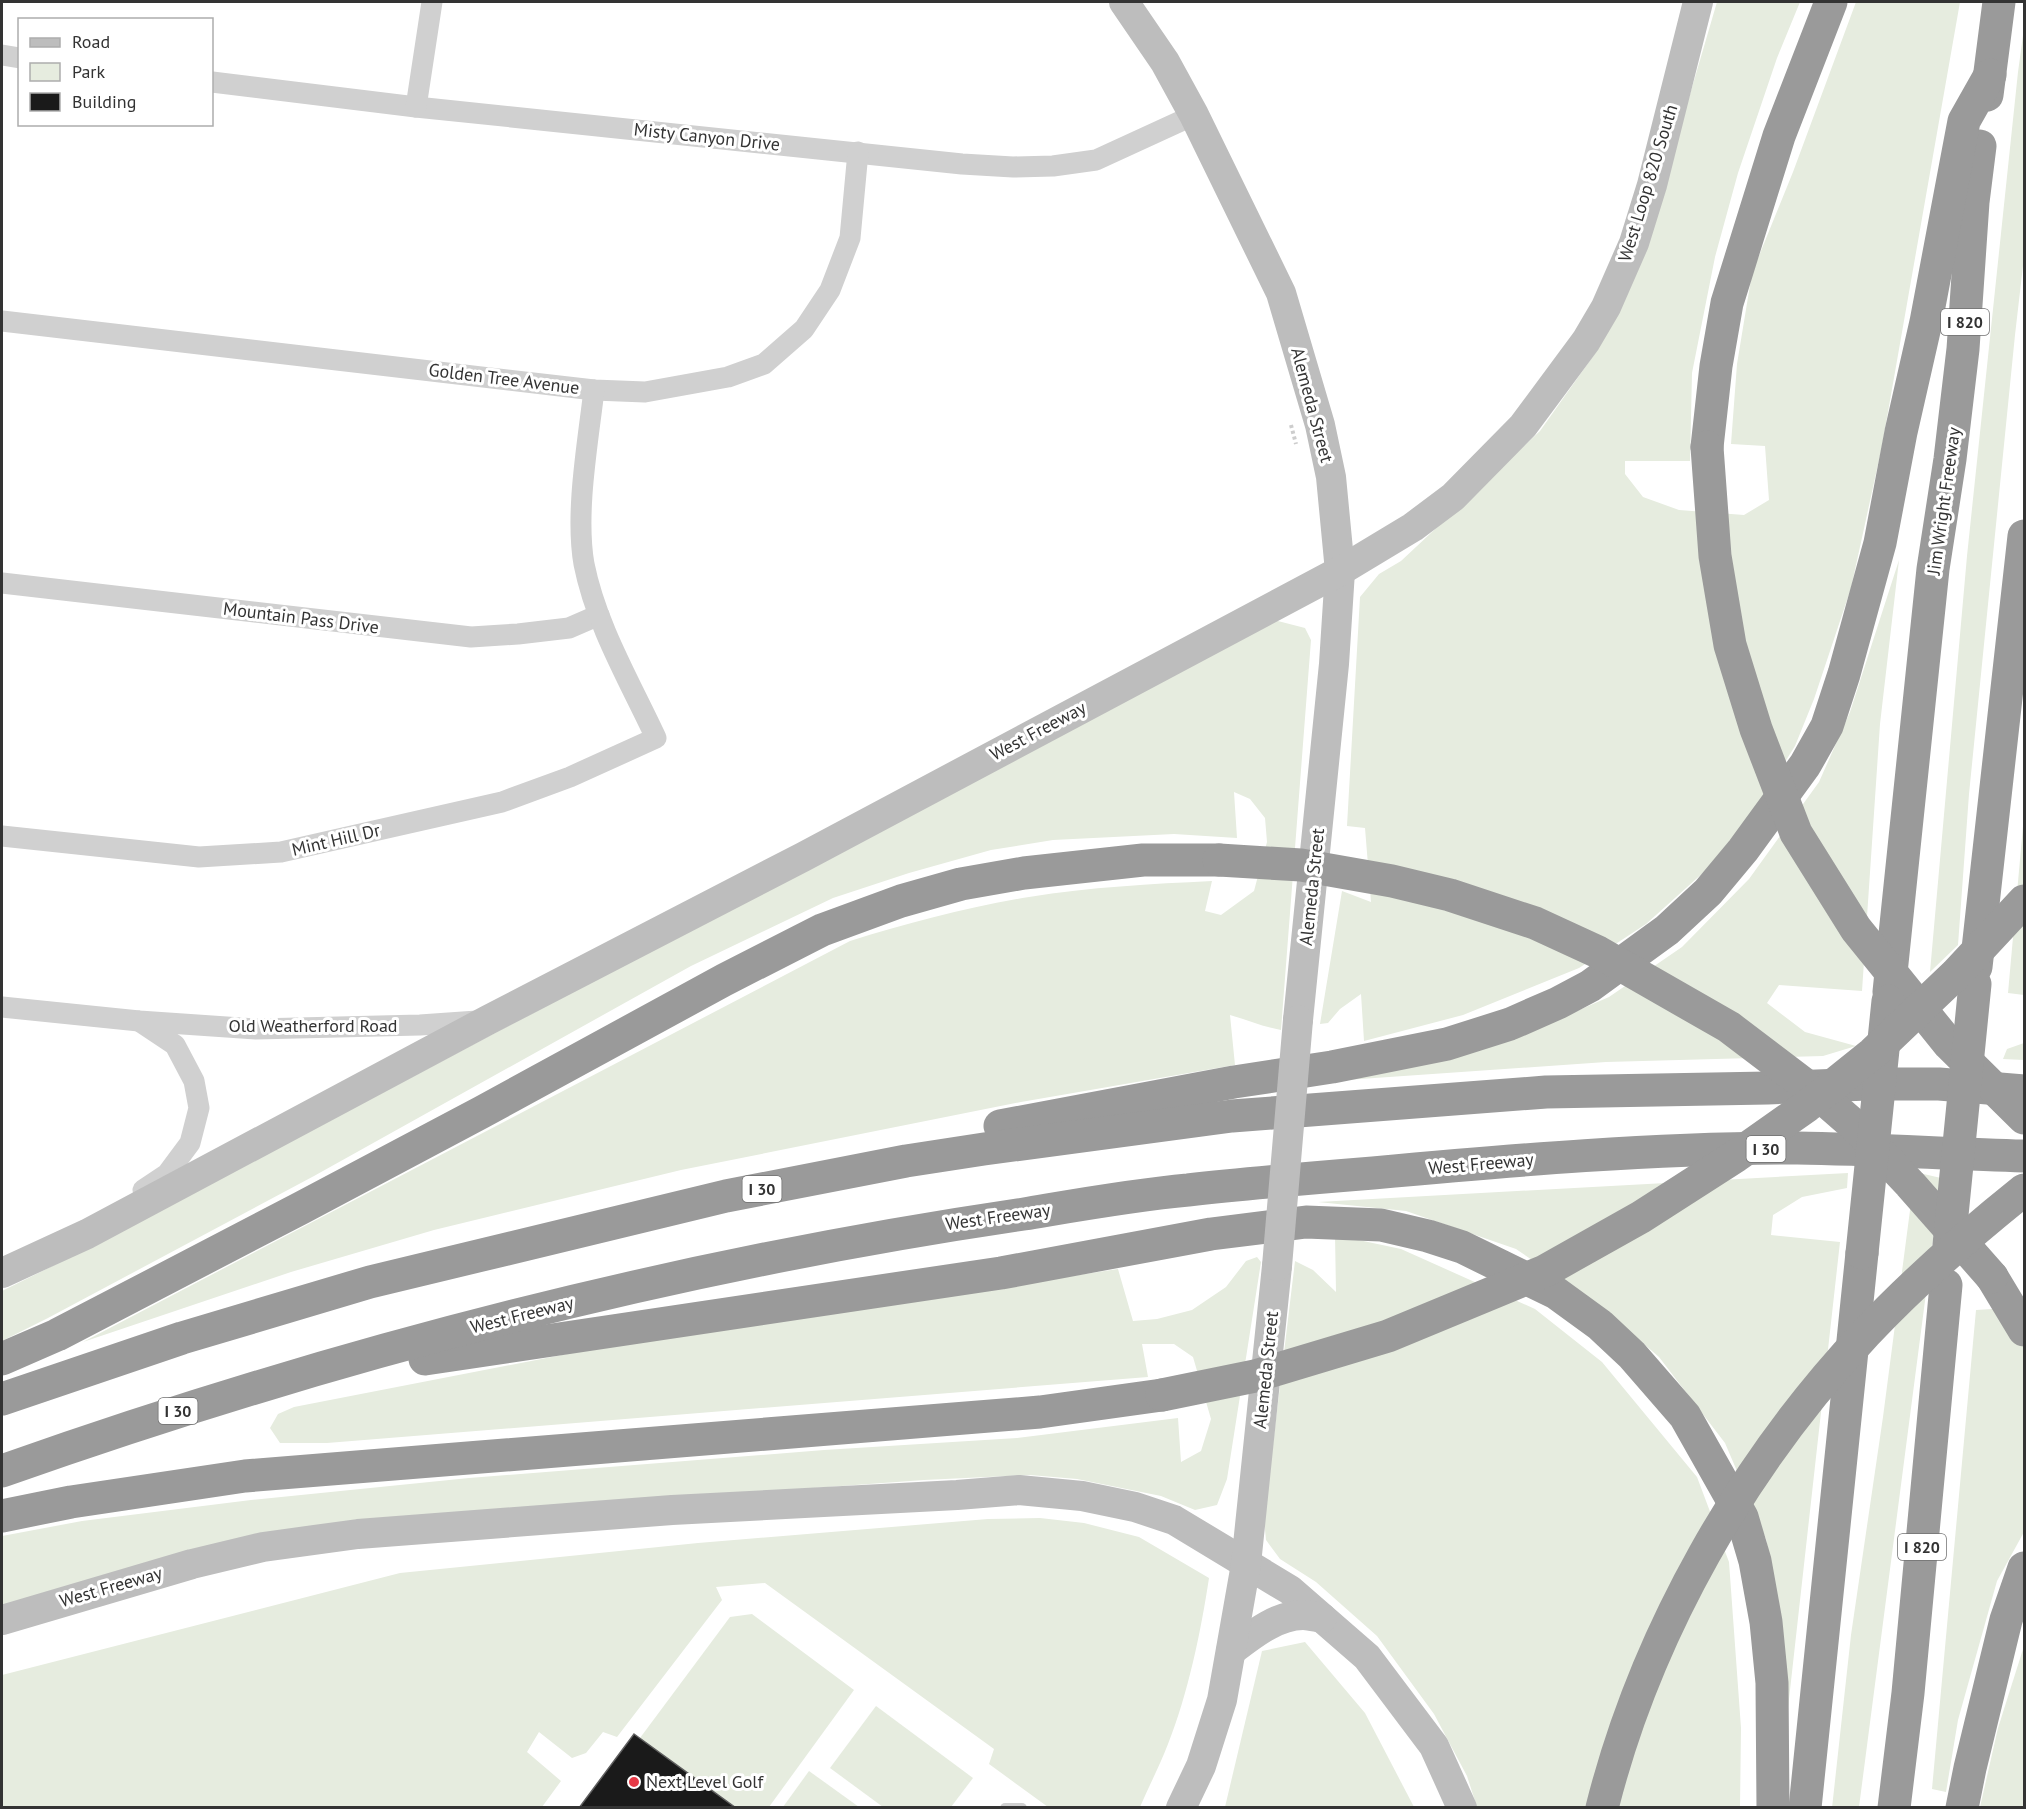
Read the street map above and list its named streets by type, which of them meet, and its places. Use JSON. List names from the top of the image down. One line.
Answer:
{"streets":{"highway":["I 820","Jim Wright Freeway","West Freeway","I 30"],"main road":["West Loop 820 South","Alemeda Street"],"street":["Misty Canyon Drive","Golden Tree Avenue","Mountain Pass Drive","Mint Hill Dr","Old Weatherford Road"]},"crossings":[["Misty Canyon Drive","Golden Tree Avenue"],["Misty Canyon Drive","Alemeda Street"],["West Loop 820 South","Alemeda Street"],["West Loop 820 South","West Freeway"],["Alemeda Street","West Freeway"],["Mountain Pass Drive","Mint Hill Dr"],["West Freeway","Old Weatherford Road"]],"places":["Next Level Golf"],"legend":["Road","Park","Building"]}
